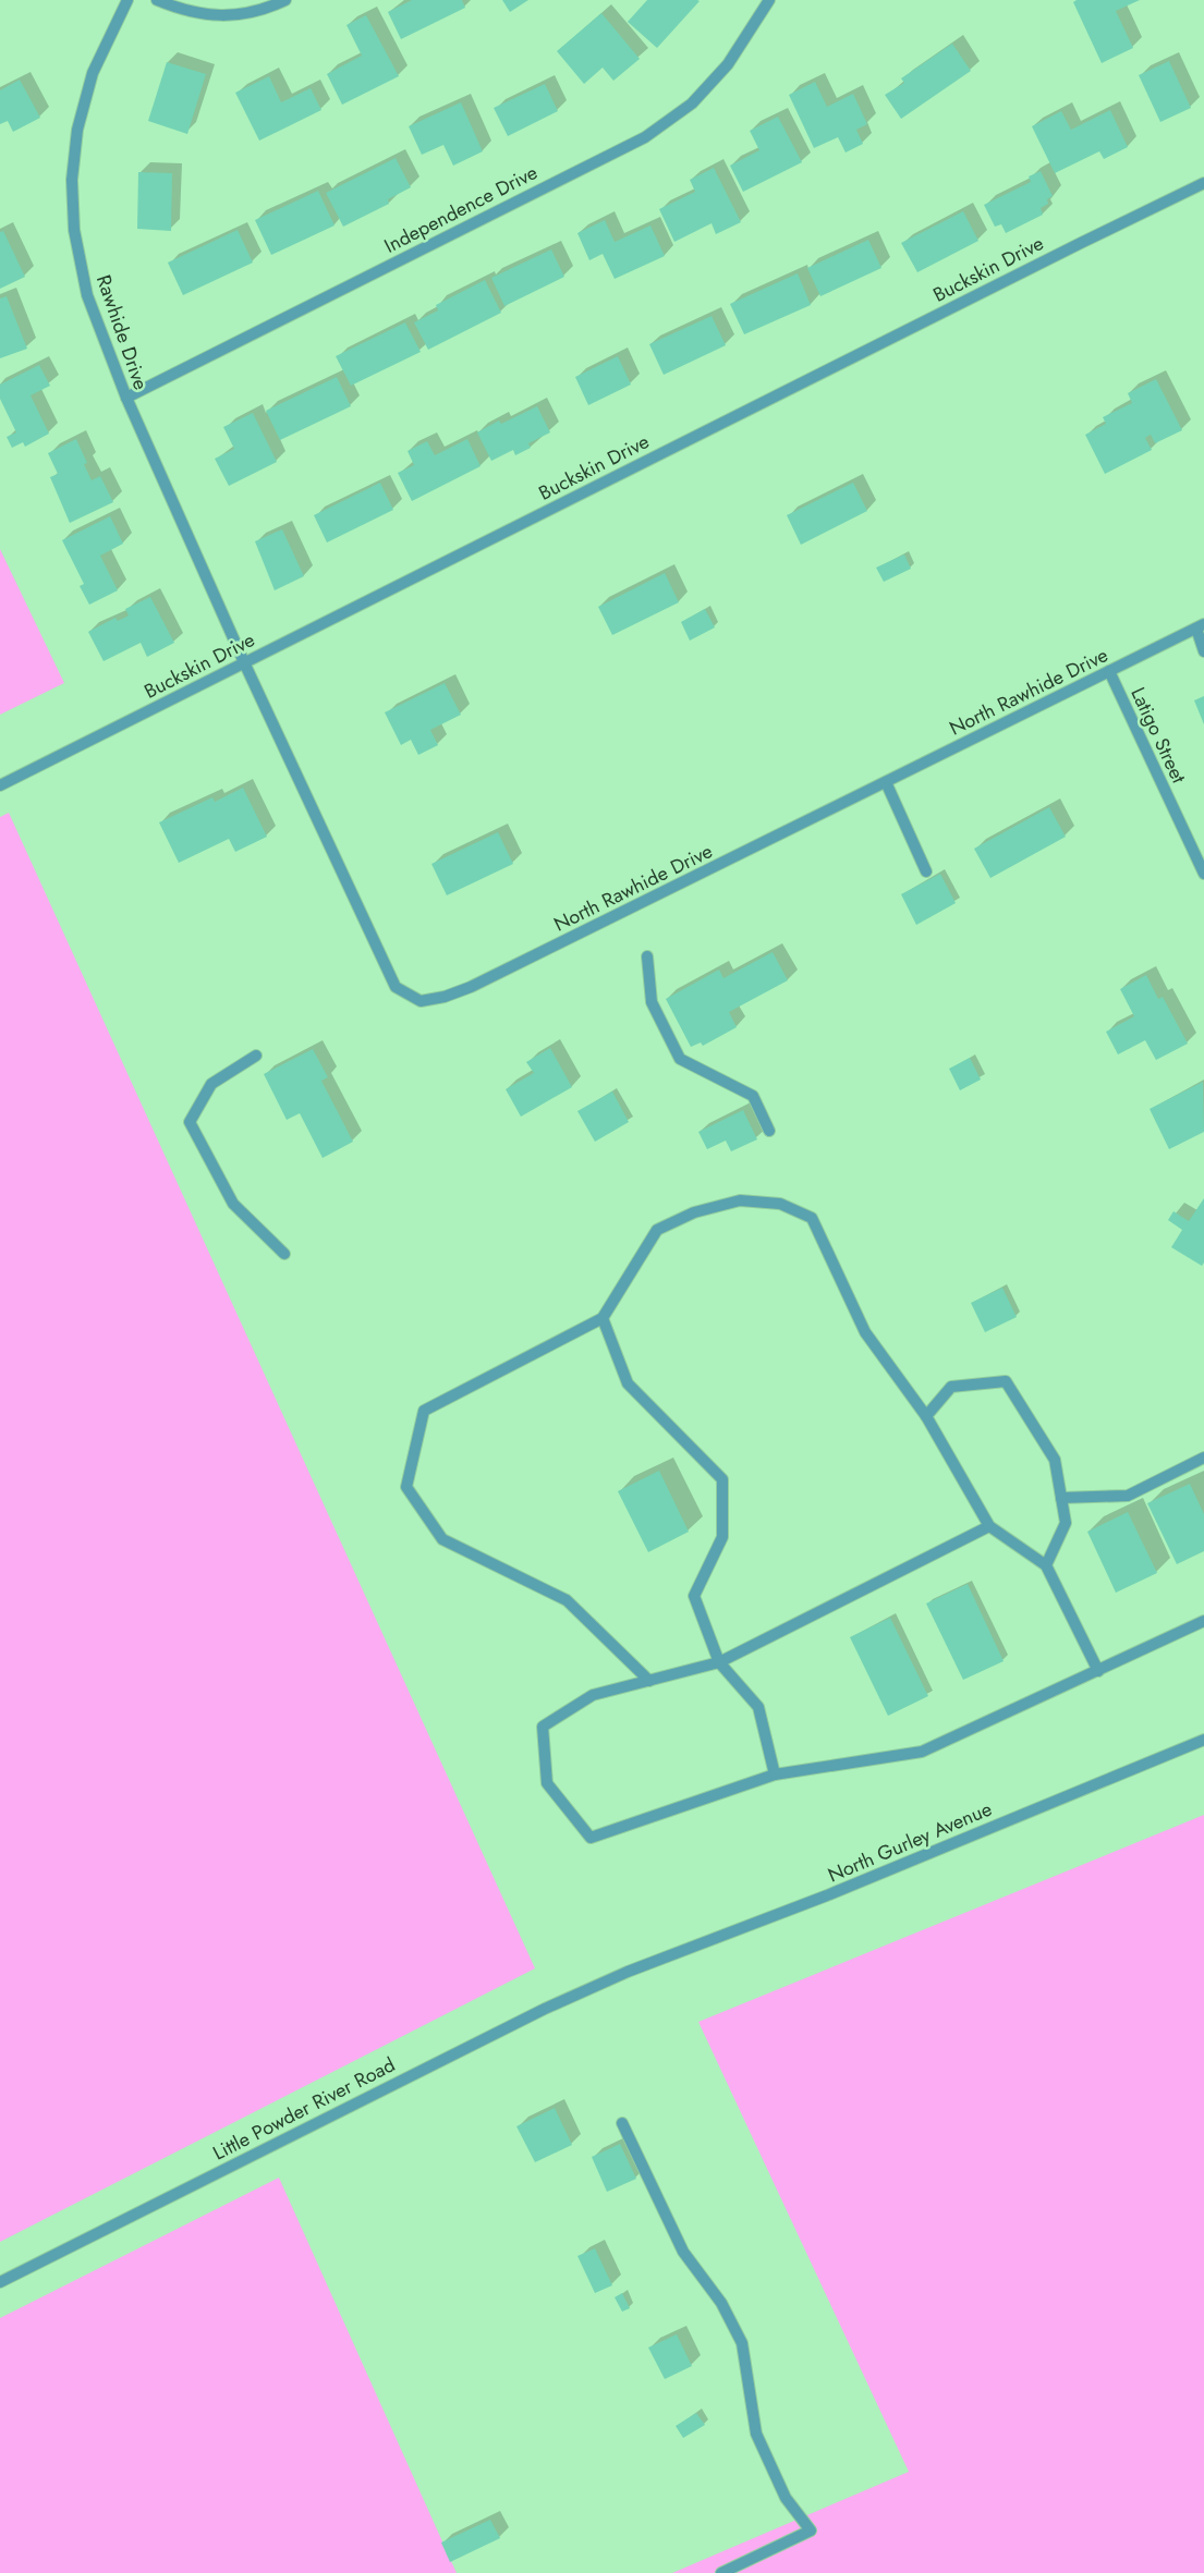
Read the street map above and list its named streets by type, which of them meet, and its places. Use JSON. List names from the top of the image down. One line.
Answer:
{"streets":{"street":["Independence Drive","Buckskin Drive","Rawhide Drive","North Rawhide Drive","Latigo Street","North Gurley Avenue","Little Powder River Road"]},"crossings":[["Independence Drive","Rawhide Drive"],["Buckskin Drive","Rawhide Drive"],["Buckskin Drive","North Rawhide Drive"],["Rawhide Drive","North Rawhide Drive"],["North Rawhide Drive","Latigo Street"],["North Gurley Avenue","Little Powder River Road"]]}
